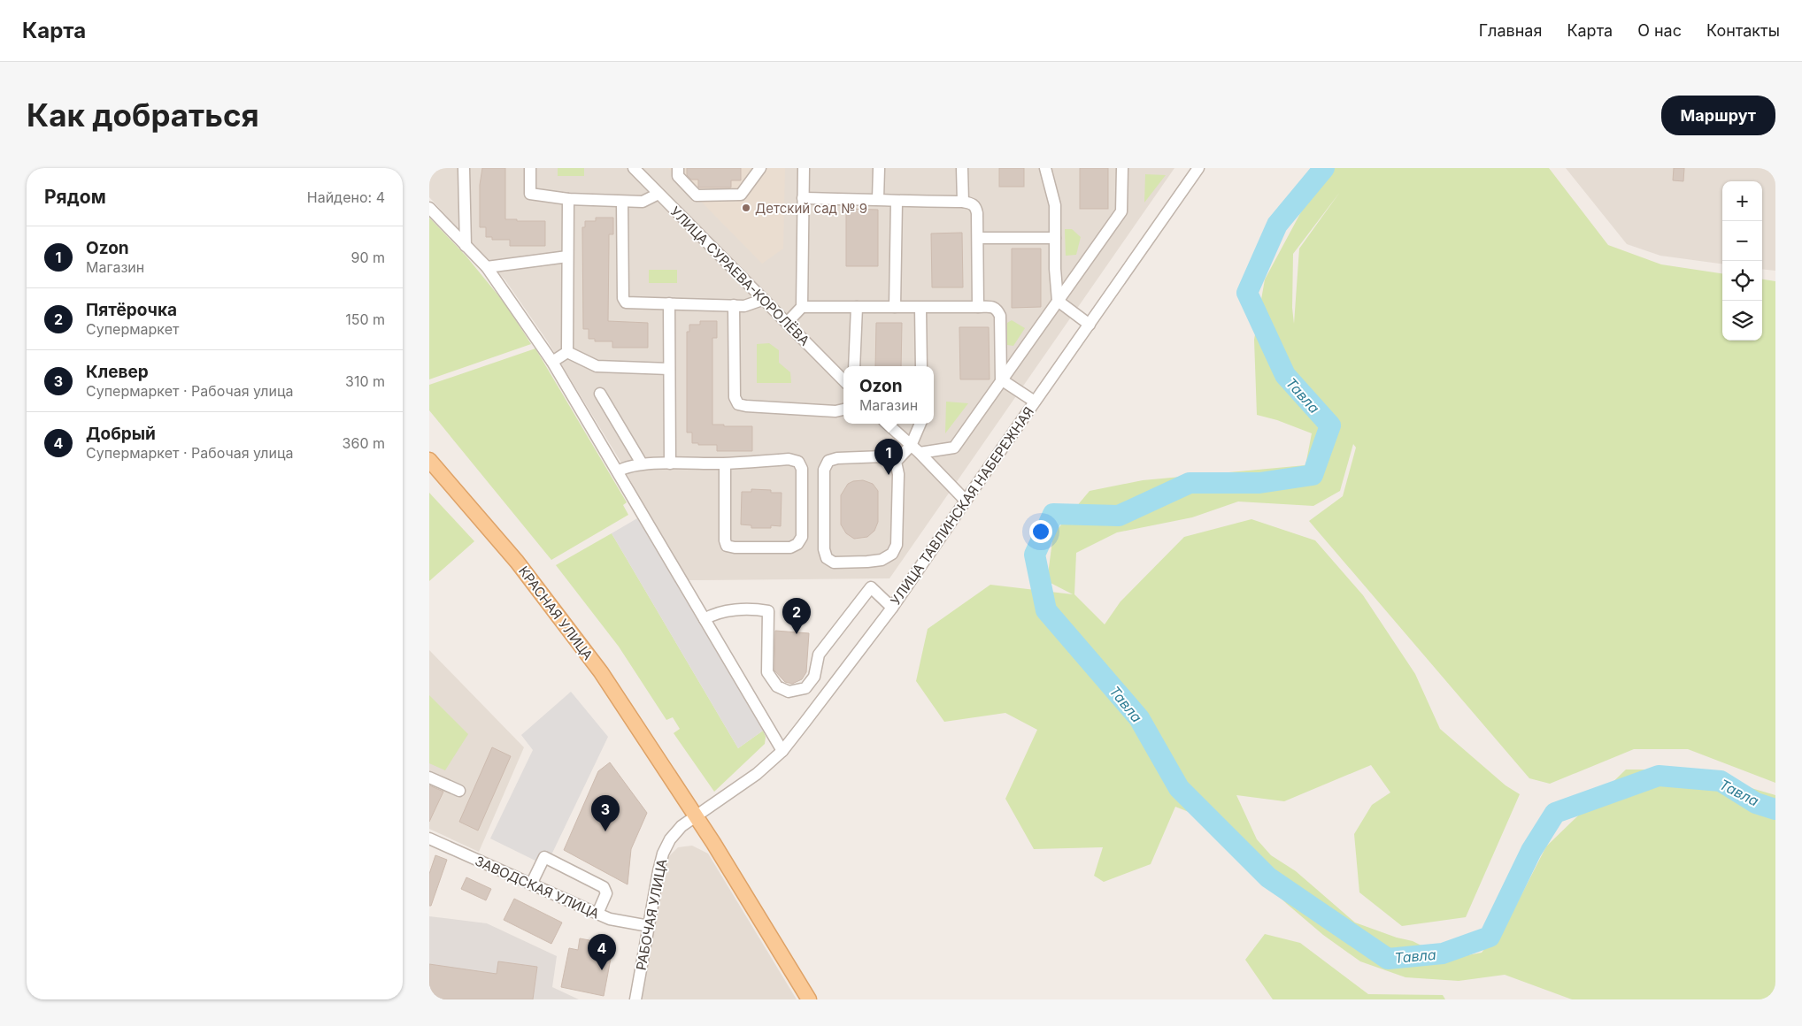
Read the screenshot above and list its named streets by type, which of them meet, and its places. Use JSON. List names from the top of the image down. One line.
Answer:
{"streets":{"main road":["КРАСНАЯ УЛИЦА"],"street":["УЛИЦА СУРАЕВА-КОРОЛЁВА","УЛИЦА ТАВЛИНСКАЯ НАБЕРЕЖНАЯ","ЗАВОДСКАЯ УЛИЦА","РАБОЧАЯ УЛИЦА"]},"crossings":[["УЛИЦА ТАВЛИНСКАЯ НАБЕРЕЖНАЯ","КРАСНАЯ УЛИЦА"],["УЛИЦА ТАВЛИНСКАЯ НАБЕРЕЖНАЯ","РАБОЧАЯ УЛИЦА"],["КРАСНАЯ УЛИЦА","РАБОЧАЯ УЛИЦА"],["ЗАВОДСКАЯ УЛИЦА","РАБОЧАЯ УЛИЦА"]],"water":["Тавла"],"places":["Детский сад № 9"],"page":{"header":"Карта","nav":["Главная","Карта","О нас","Контакты"],"buttons":"Маршрут","title":"Как добраться","heading":["Рядом","Найдено: 4"],"map_buttons":["+","−"],"list":[{"mark":"1","name":"Ozon","note":"Магазин","value":"90 m"},{"mark":"2","name":"Пятёрочка","note":"Супермаркет","value":"150 m"},{"mark":"3","name":"Клевер","note":"Супермаркет · Рабочая улица","value":"310 m"},{"mark":"4","name":"Добрый","note":"Супермаркет · Рабочая улица","value":"360 m"}],"popup":["Ozon","Магазин"],"pins":["1","2","3","4"]}}
